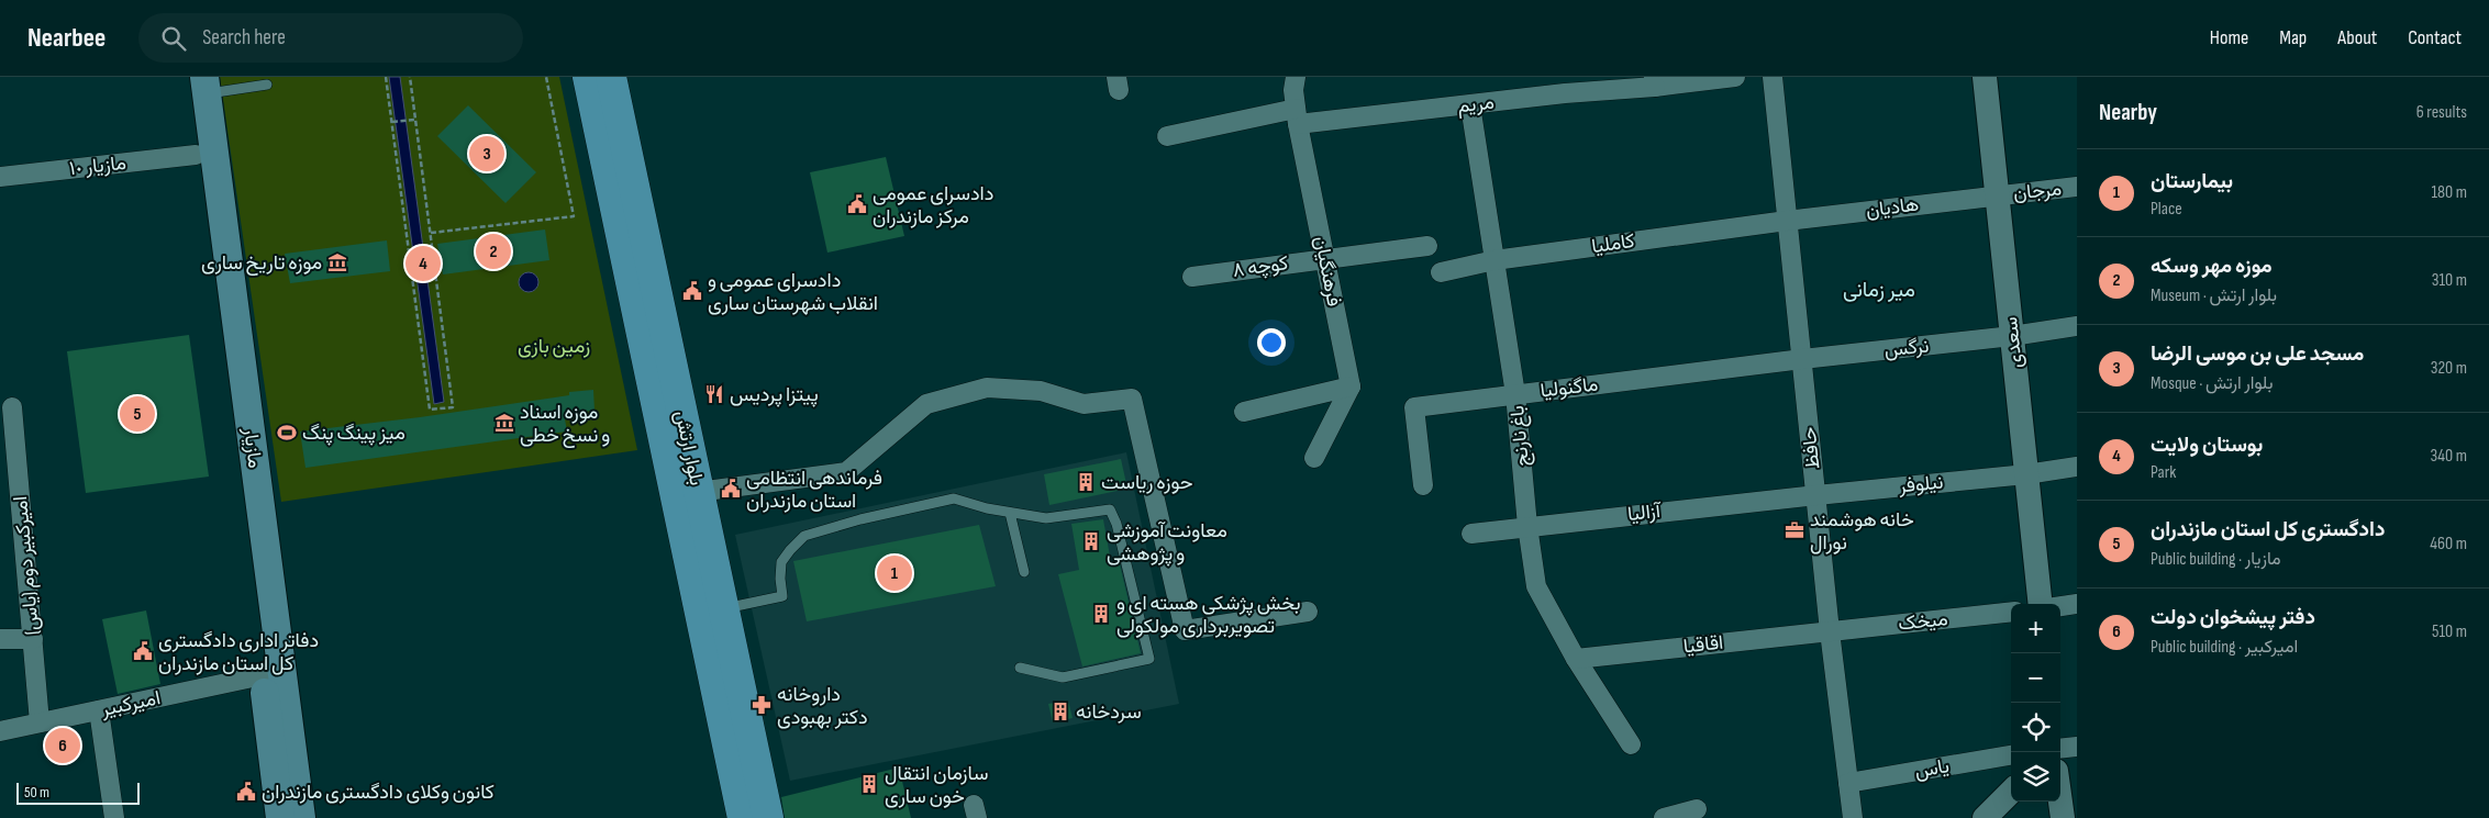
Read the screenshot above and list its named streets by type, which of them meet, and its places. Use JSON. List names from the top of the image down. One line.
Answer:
{"streets":{"main road":["مازیار","بلوار ارتش"],"street":["مریم","مازیار ١٠","مرجان","هادیان","کاملیا","کوچه ۸","فرهنگیان","سعدی","نرگس","ماگنولیا","باغ نارنج","حافظ","نیلوفر","آزالیا","امیرکبیر دوم (یاس)","میخک","اقاقیا","امیرکبیر","یاس"]},"crossings":[["مریم","فرهنگیان"],["مریم","باغ نارنج"],["مازیار ١٠","مازیار"],["مرجان","هادیان"],["مرجان","سعدی"],["هادیان","کاملیا"],["هادیان","سعدی"],["هادیان","حافظ"],["کاملیا","باغ نارنج"],["کاملیا","حافظ"],["کوچه ۸","فرهنگیان"],["سعدی","نرگس"],["سعدی","نیلوفر"],["نرگس","ماگنولیا"],["نرگس","حافظ"],["ماگنولیا","باغ نارنج"],["ماگنولیا","حافظ"],["باغ نارنج","آزالیا"],["باغ نارنج","اقاقیا"],["مازیار","امیرکبیر"],["حافظ","نیلوفر"],["حافظ","آزالیا"],["حافظ","میخک"],["حافظ","اقاقیا"],["حافظ","یاس"],["نیلوفر","آزالیا"],["امیرکبیر دوم (یاس)","امیرکبیر"],["میخک","اقاقیا"]],"districts":["میر زمانی"],"parks":["زمین بازی"],"places":{"public building":["دادسرای عمومی مرکز مازندران","دادسرای عمومی و انقلاب شهرستان ساری","فرماندهی انتظامی استان مازندران","دفاتر اداری دادگستری کل استان مازندران","کانون وکلای دادگستری مازندران"],"museum":["موزه تاریخ ساری","موزه اسناد و نسخ خطی"],"restaurant":["پیتزا پردیس"],"sports":["میز پینگ پنگ"],"building":["حوزه ریاست","معاونت آموزشی و پژوهشی","بخش پژشکی هسته ای و تصویربرداری مولکولی","سردخانه","سازمان انتقال خون ساری"],"office":["خانه هوشمند نورال"],"pharmacy":["داروخانه دکتر بهبودی"]},"scale_bar":"50 m","page":{"header":"Nearbee","search":"Search here","nav":["Home","Map","About","Contact"],"heading":["Nearby","6 results"],"pins":["3","2","4","5","1","6"],"list":[{"mark":"1","name":"بیمارستان","note":"Place","value":"180 m"},{"mark":"2","name":"موزه مهر وسکه","note":"Museum · بلوار ارتش","value":"310 m"},{"mark":"3","name":"مسجد علی بن موسی الرضا","note":"Mosque · بلوار ارتش","value":"320 m"},{"mark":"4","name":"بوستان ولایت","note":"Park","value":"340 m"},{"mark":"5","name":"دادگستری کل استان مازندران","note":"Public building · مازیار","value":"460 m"},{"mark":"6","name":"دفتر پیشخوان دولت","note":"Public building · امیرکبیر","value":"510 m"}],"map_buttons":["+","−"],"scale":"50 m"}}
